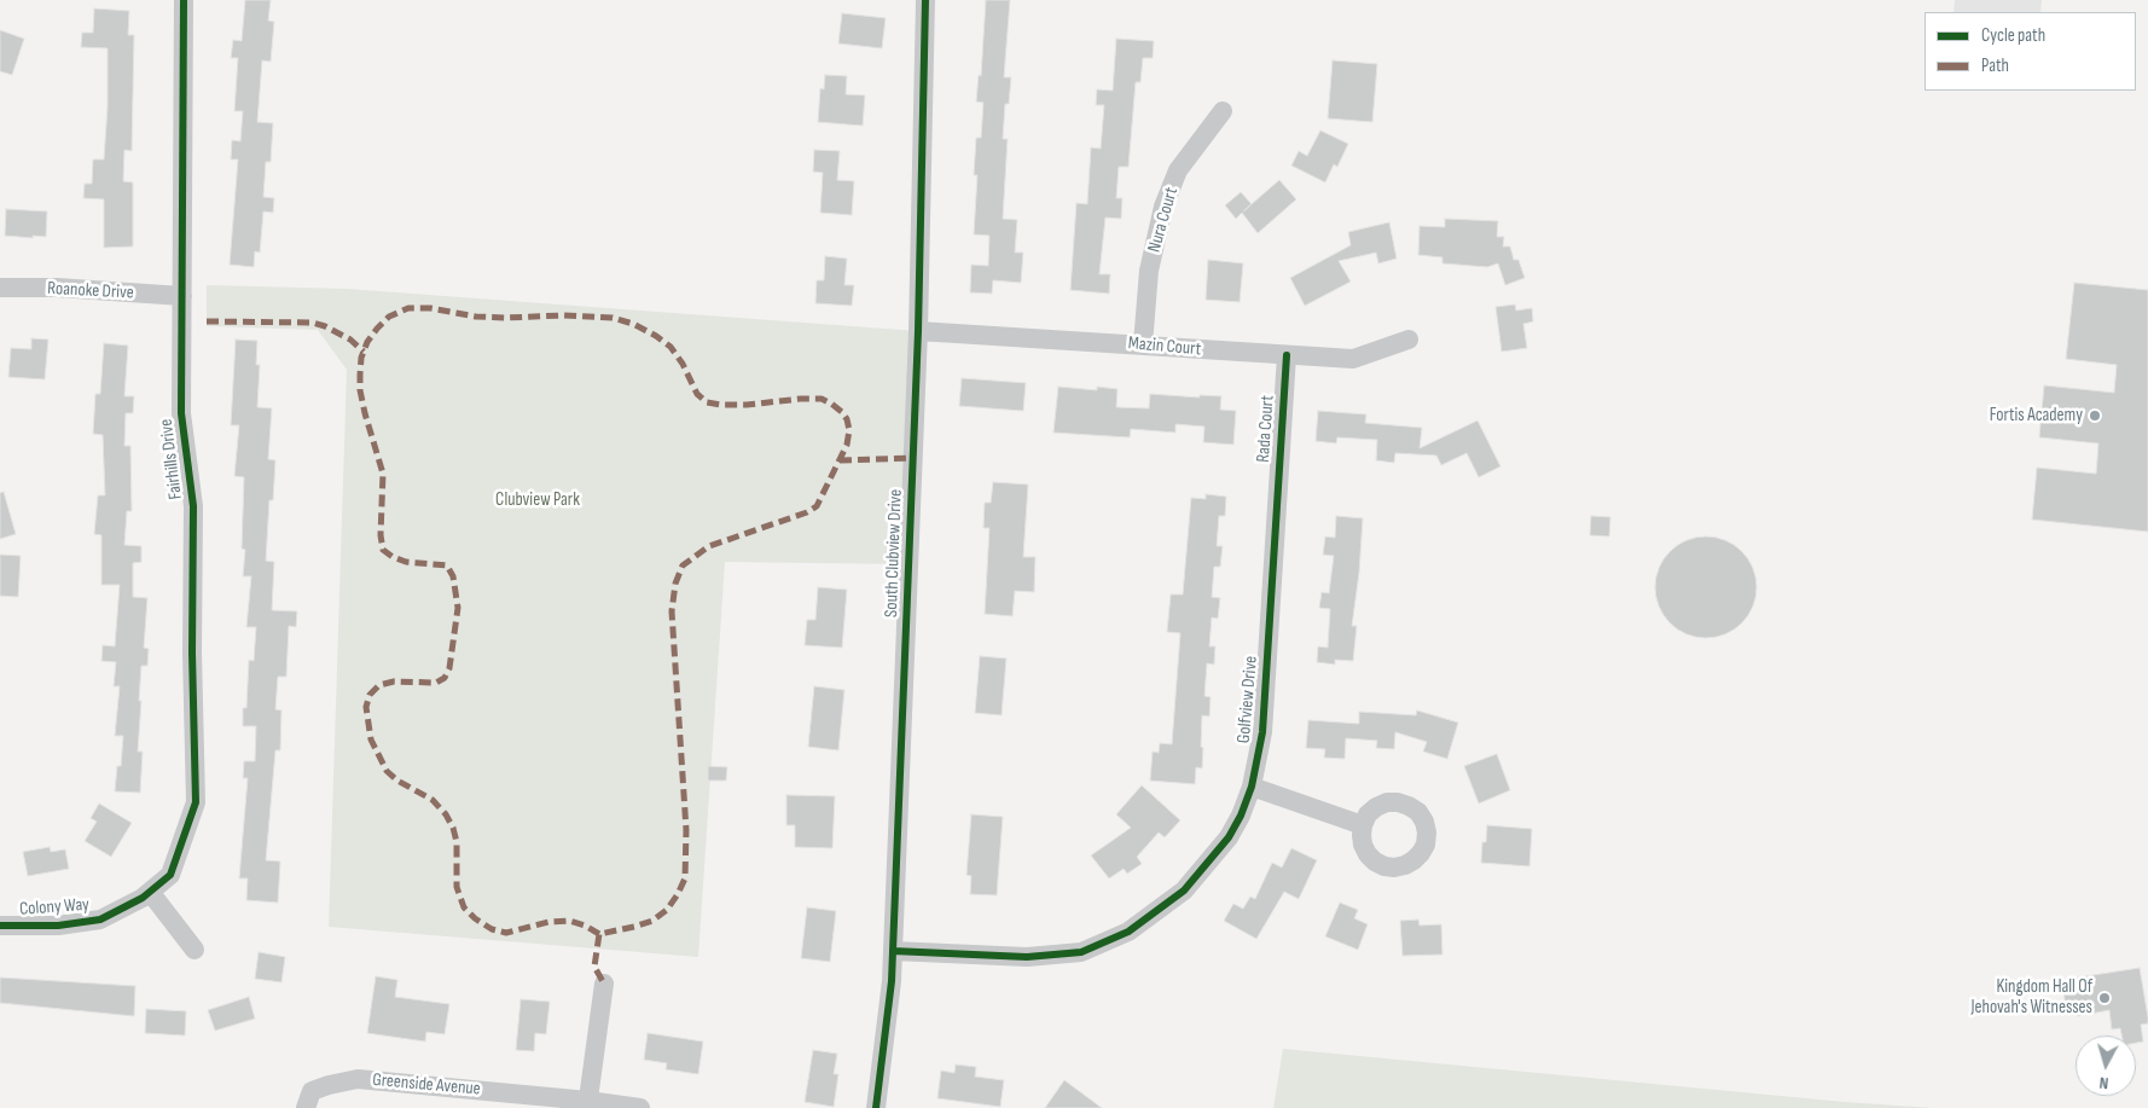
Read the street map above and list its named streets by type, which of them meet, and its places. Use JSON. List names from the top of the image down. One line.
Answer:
{"streets":{"street":["Nura Court","Roanoke Drive","Mazin Court","Rada Court","Fairhills Drive","South Clubview Drive","Golfview Drive","Colony Way","Greenside Avenue"]},"crossings":[["Nura Court","Mazin Court"],["Roanoke Drive","Fairhills Drive"],["Mazin Court","Rada Court"],["Mazin Court","South Clubview Drive"],["Rada Court","Golfview Drive"],["Fairhills Drive","Colony Way"],["South Clubview Drive","Golfview Drive"]],"parks":["Clubview Park"],"places":["Fortis Academy","Kingdom Hall Of Jehovah's Witnesses"],"legend":["Cycle path","Path"],"north":"bottom"}
